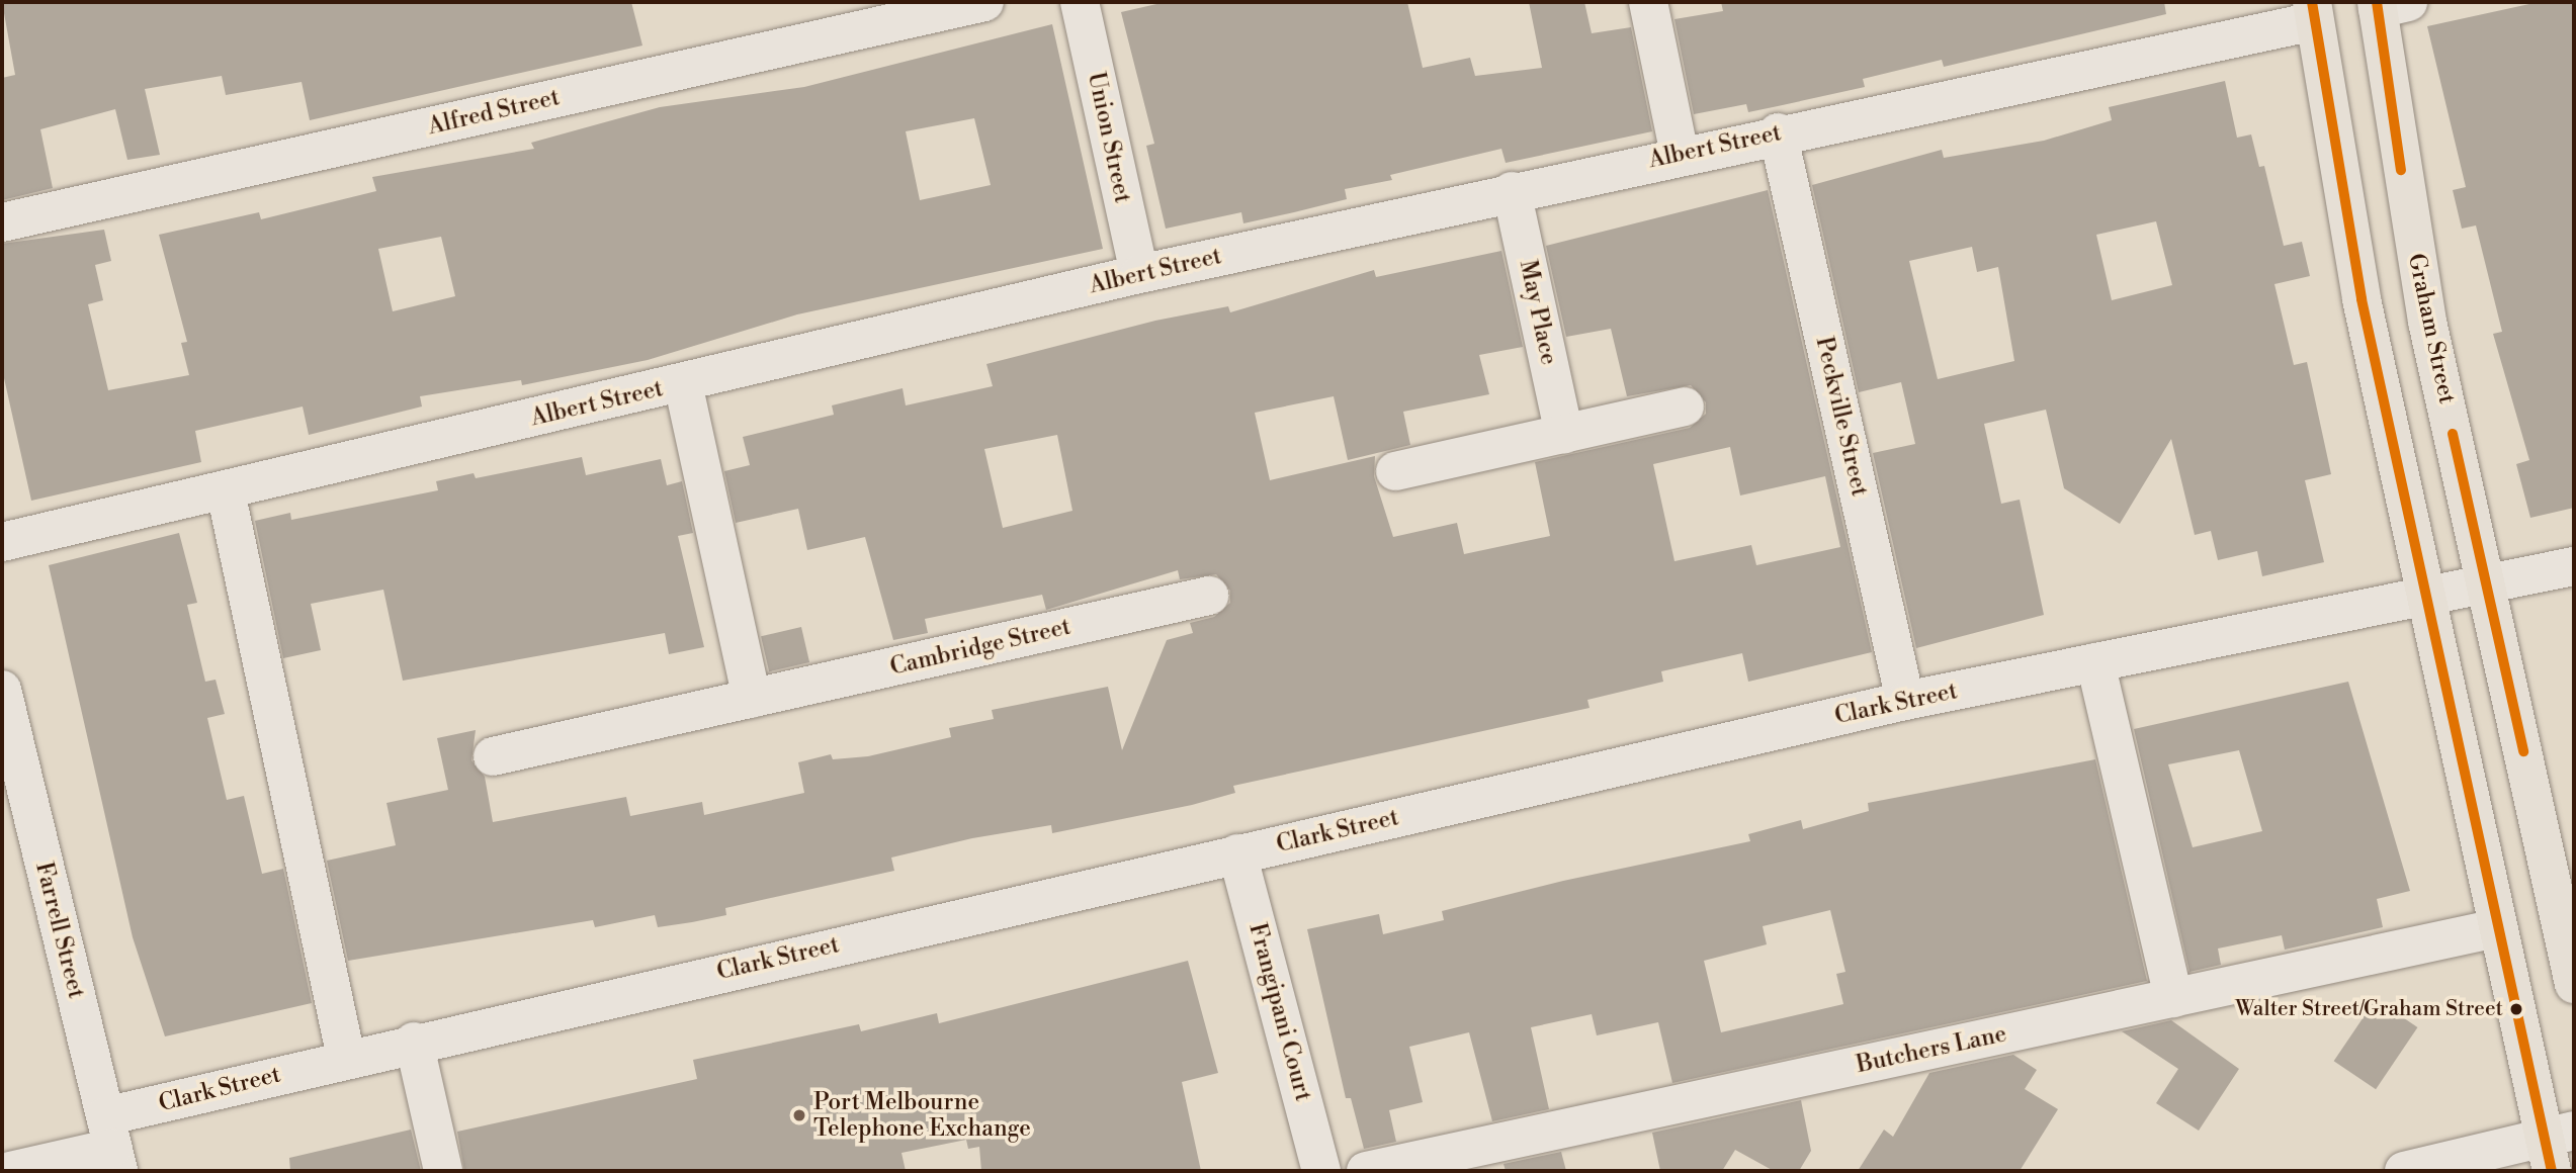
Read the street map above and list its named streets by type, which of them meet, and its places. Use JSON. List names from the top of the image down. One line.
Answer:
{"streets":{"main road":["Graham Street"],"street":["Alfred Street","Union Street","Albert Street","May Place","Peckville Street","Cambridge Street","Clark Street","Farrell Street","Frangipani Court","Butchers Lane"]},"crossings":[["Union Street","Albert Street"],["Albert Street","May Place"],["Albert Street","Peckville Street"],["Graham Street","Clark Street"],["Peckville Street","Clark Street"],["Clark Street","Farrell Street"],["Clark Street","Frangipani Court"]],"places":["Walter Street/Graham Street","Port Melbourne Telephone Exchange"]}
